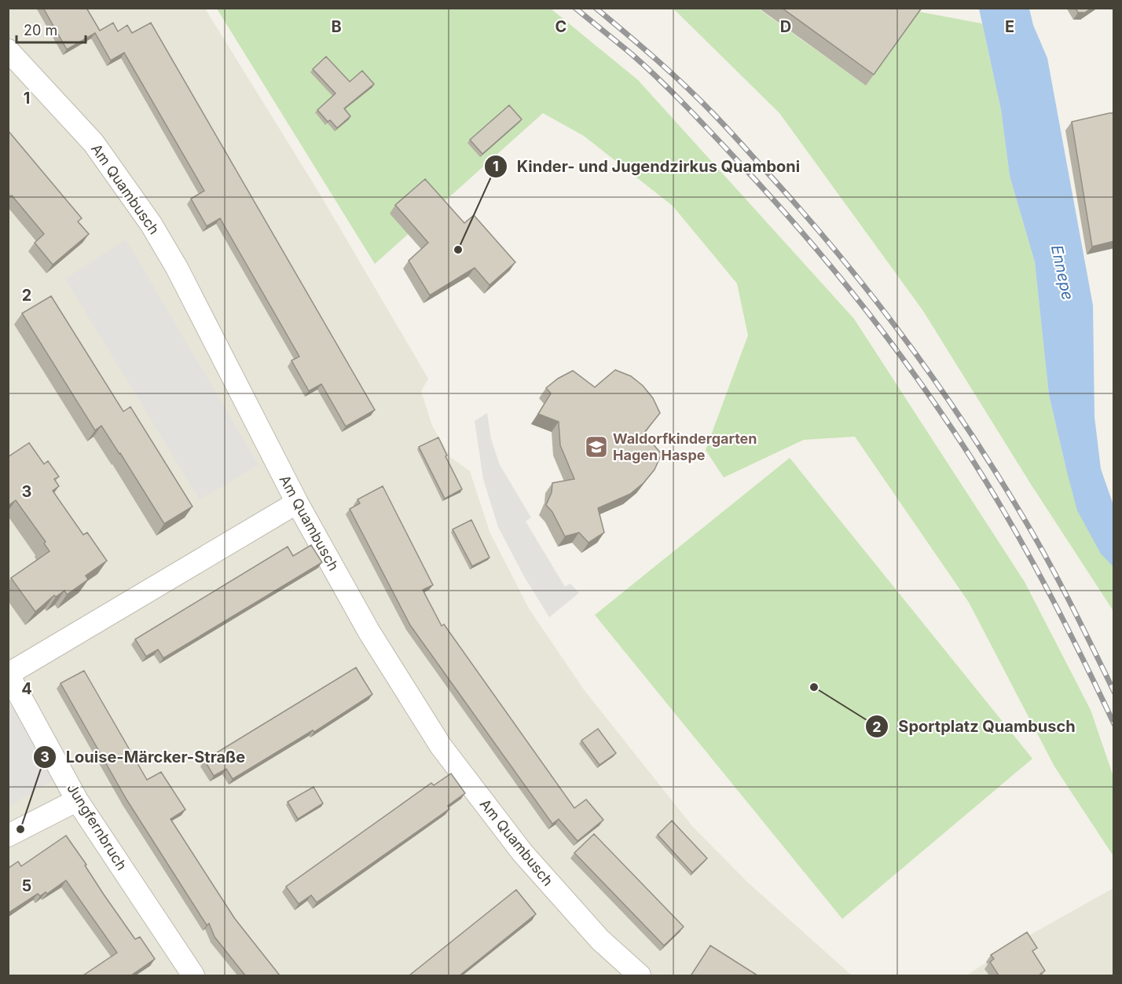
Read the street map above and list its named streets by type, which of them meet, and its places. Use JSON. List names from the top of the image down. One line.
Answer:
{"streets":{"street":["Am Quambusch","Jungfernbruch"]},"water":["Ennepe"],"places":{"other":["Kinder- und Jugendzirkus Quamboni","Sportplatz Quambusch","Louise-Märcker-Straße"],"school or university":["Waldorfkindergarten Hagen Haspe"]},"scale_bar":"20 m","grid":{"columns":["B","C","D","E"],"rows":["1","2","3","4","5"]}}
